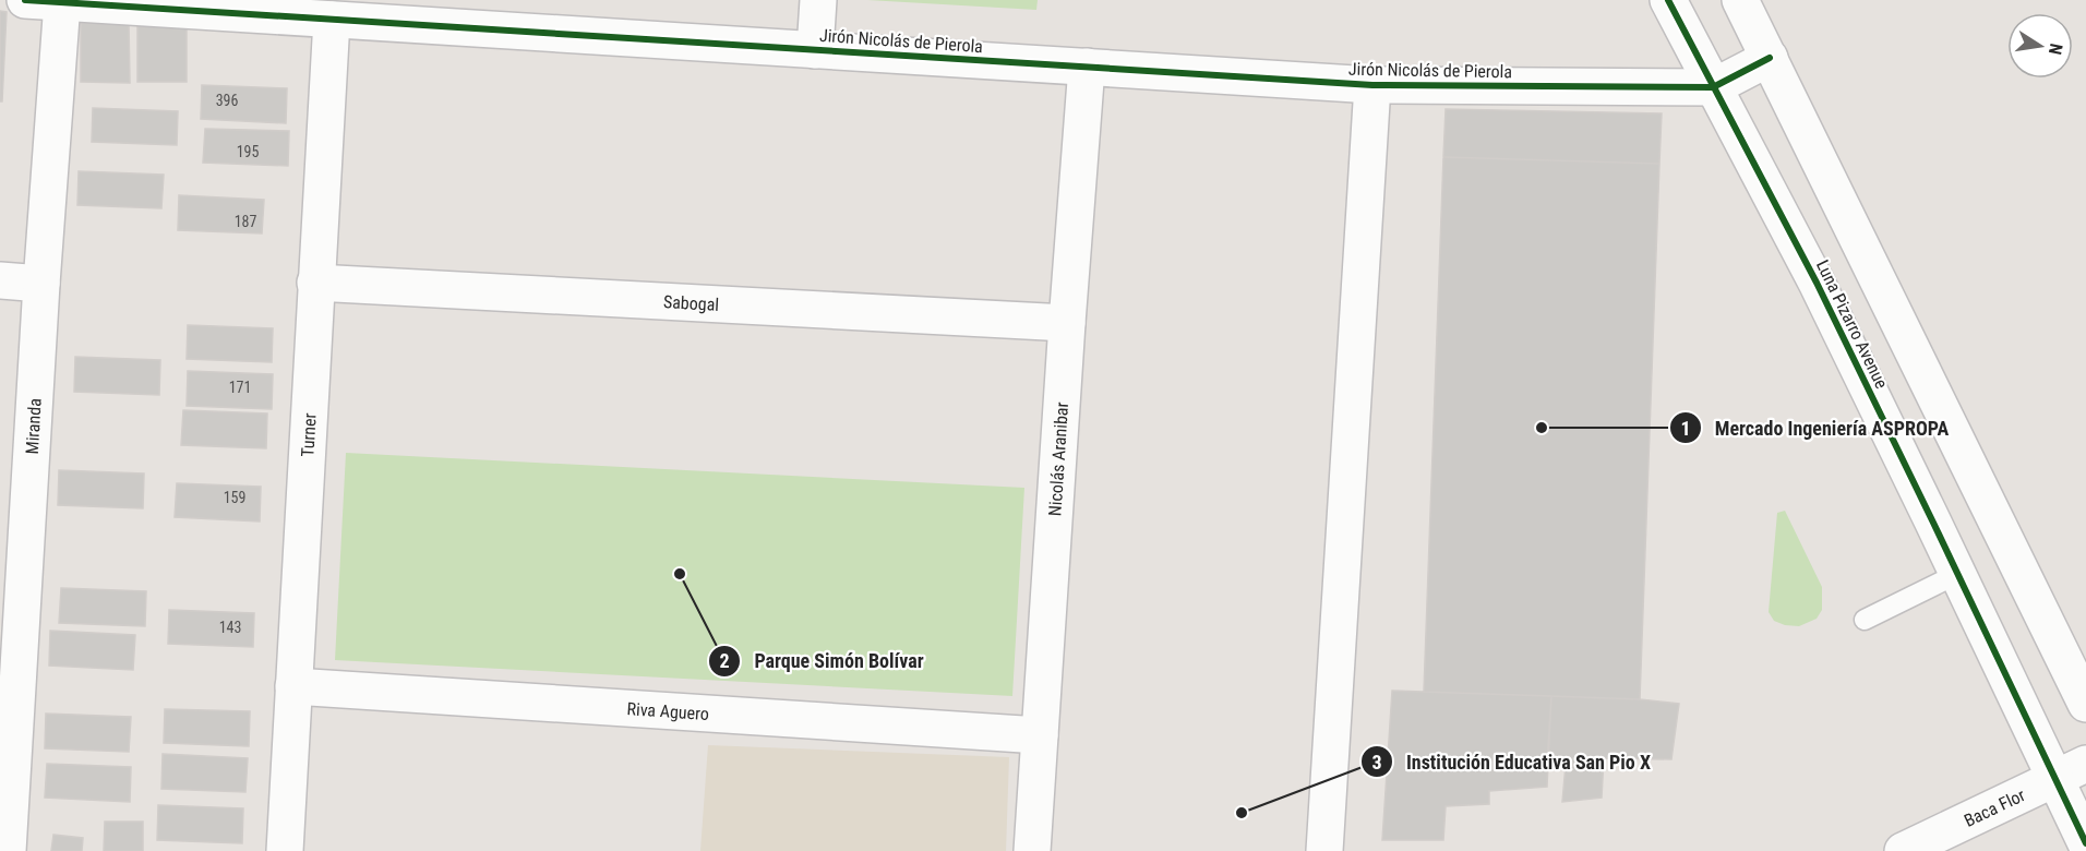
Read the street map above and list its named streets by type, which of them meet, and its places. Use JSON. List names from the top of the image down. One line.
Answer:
{"streets":{"street":["Jirón Nicolás de Pierola","Sabogal","Luna Pizarro Avenue","Miranda","Turner","Nicolás Aranibar","Riva Aguero","Baca Flor"]},"crossings":[["Jirón Nicolás de Pierola","Luna Pizarro Avenue"],["Jirón Nicolás de Pierola","Miranda"],["Jirón Nicolás de Pierola","Turner"],["Jirón Nicolás de Pierola","Nicolás Aranibar"],["Sabogal","Turner"],["Sabogal","Nicolás Aranibar"],["Luna Pizarro Avenue","Baca Flor"],["Turner","Riva Aguero"],["Nicolás Aranibar","Riva Aguero"]],"places":["Mercado Ingeniería ASPROPA","Parque Simón Bolívar","Institución Educativa San Pio X"],"house_numbers":["396","195","187","171","159","143"],"north":"right"}
